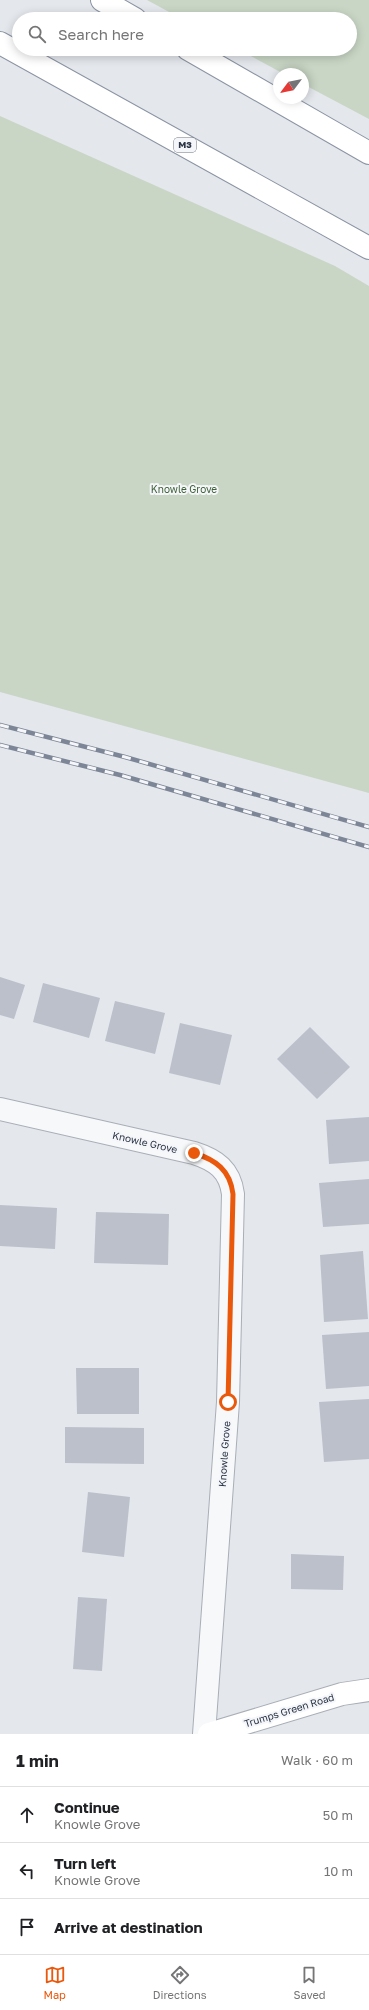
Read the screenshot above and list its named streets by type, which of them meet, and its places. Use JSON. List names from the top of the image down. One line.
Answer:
{"streets":{"main road":["M3","Trumps Green Road"],"street":["Knowle Grove"]},"parks":["Knowle Grove"],"north":"bottom left","page":{"search":"Search here","heading":["1 min","Walk · 60 m"],"list":[["Continue","Knowle Grove","50 m"],["Turn left","Knowle Grove","10 m"],"Arrive at destination"],"nav":["Map","Directions","Saved"]}}
